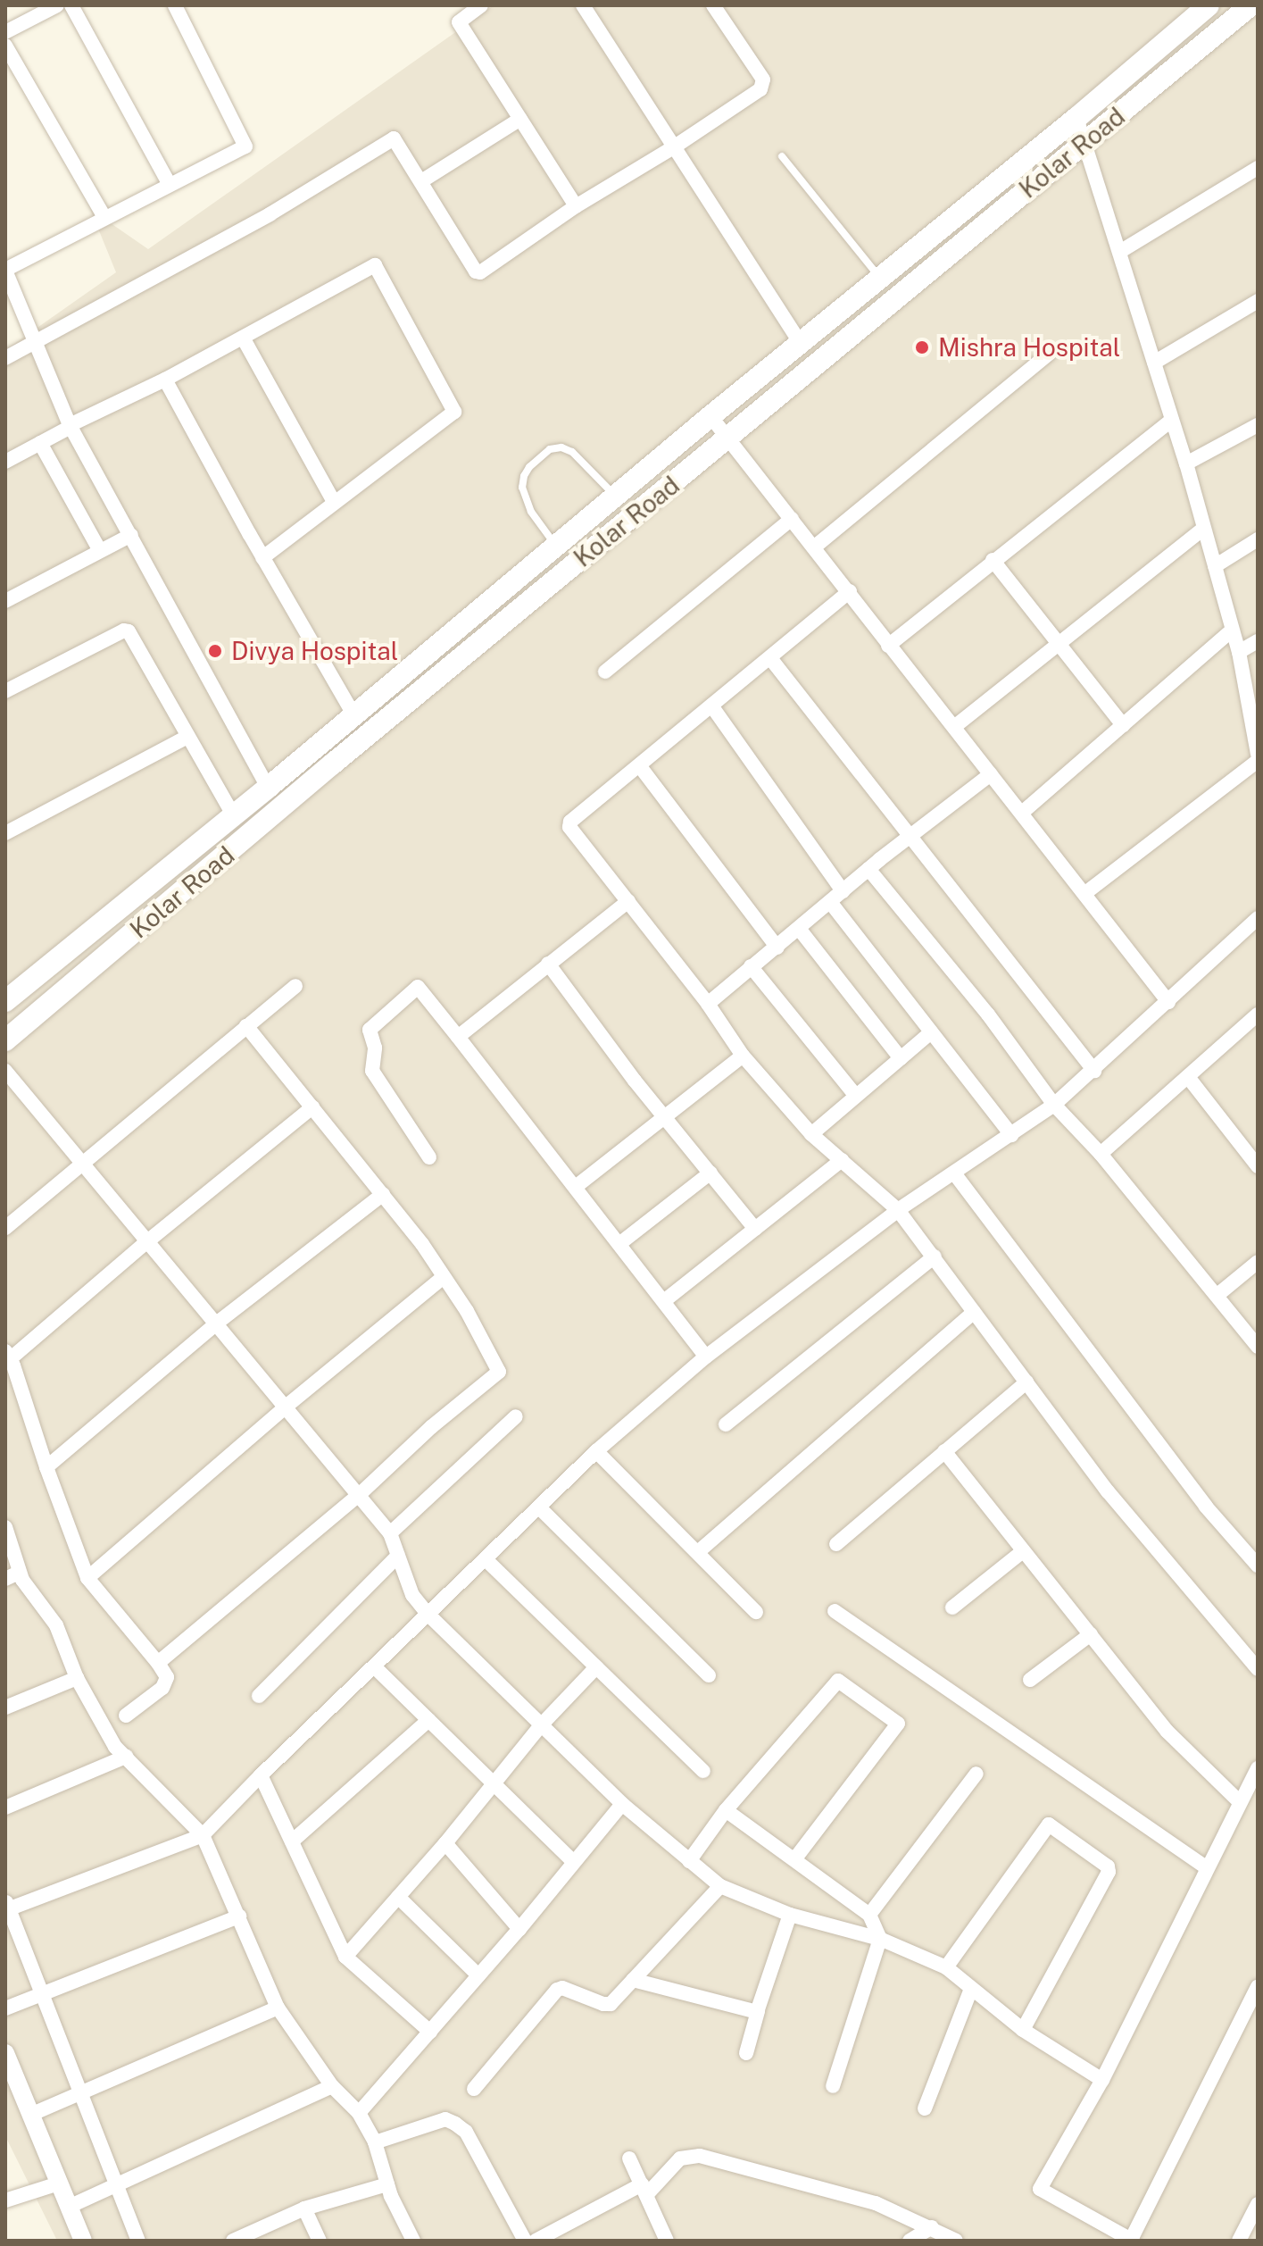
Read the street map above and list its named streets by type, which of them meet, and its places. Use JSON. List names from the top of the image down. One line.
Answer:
{"streets":{"main road":["Kolar Road"]},"places":["Mishra Hospital","Divya Hospital"]}
